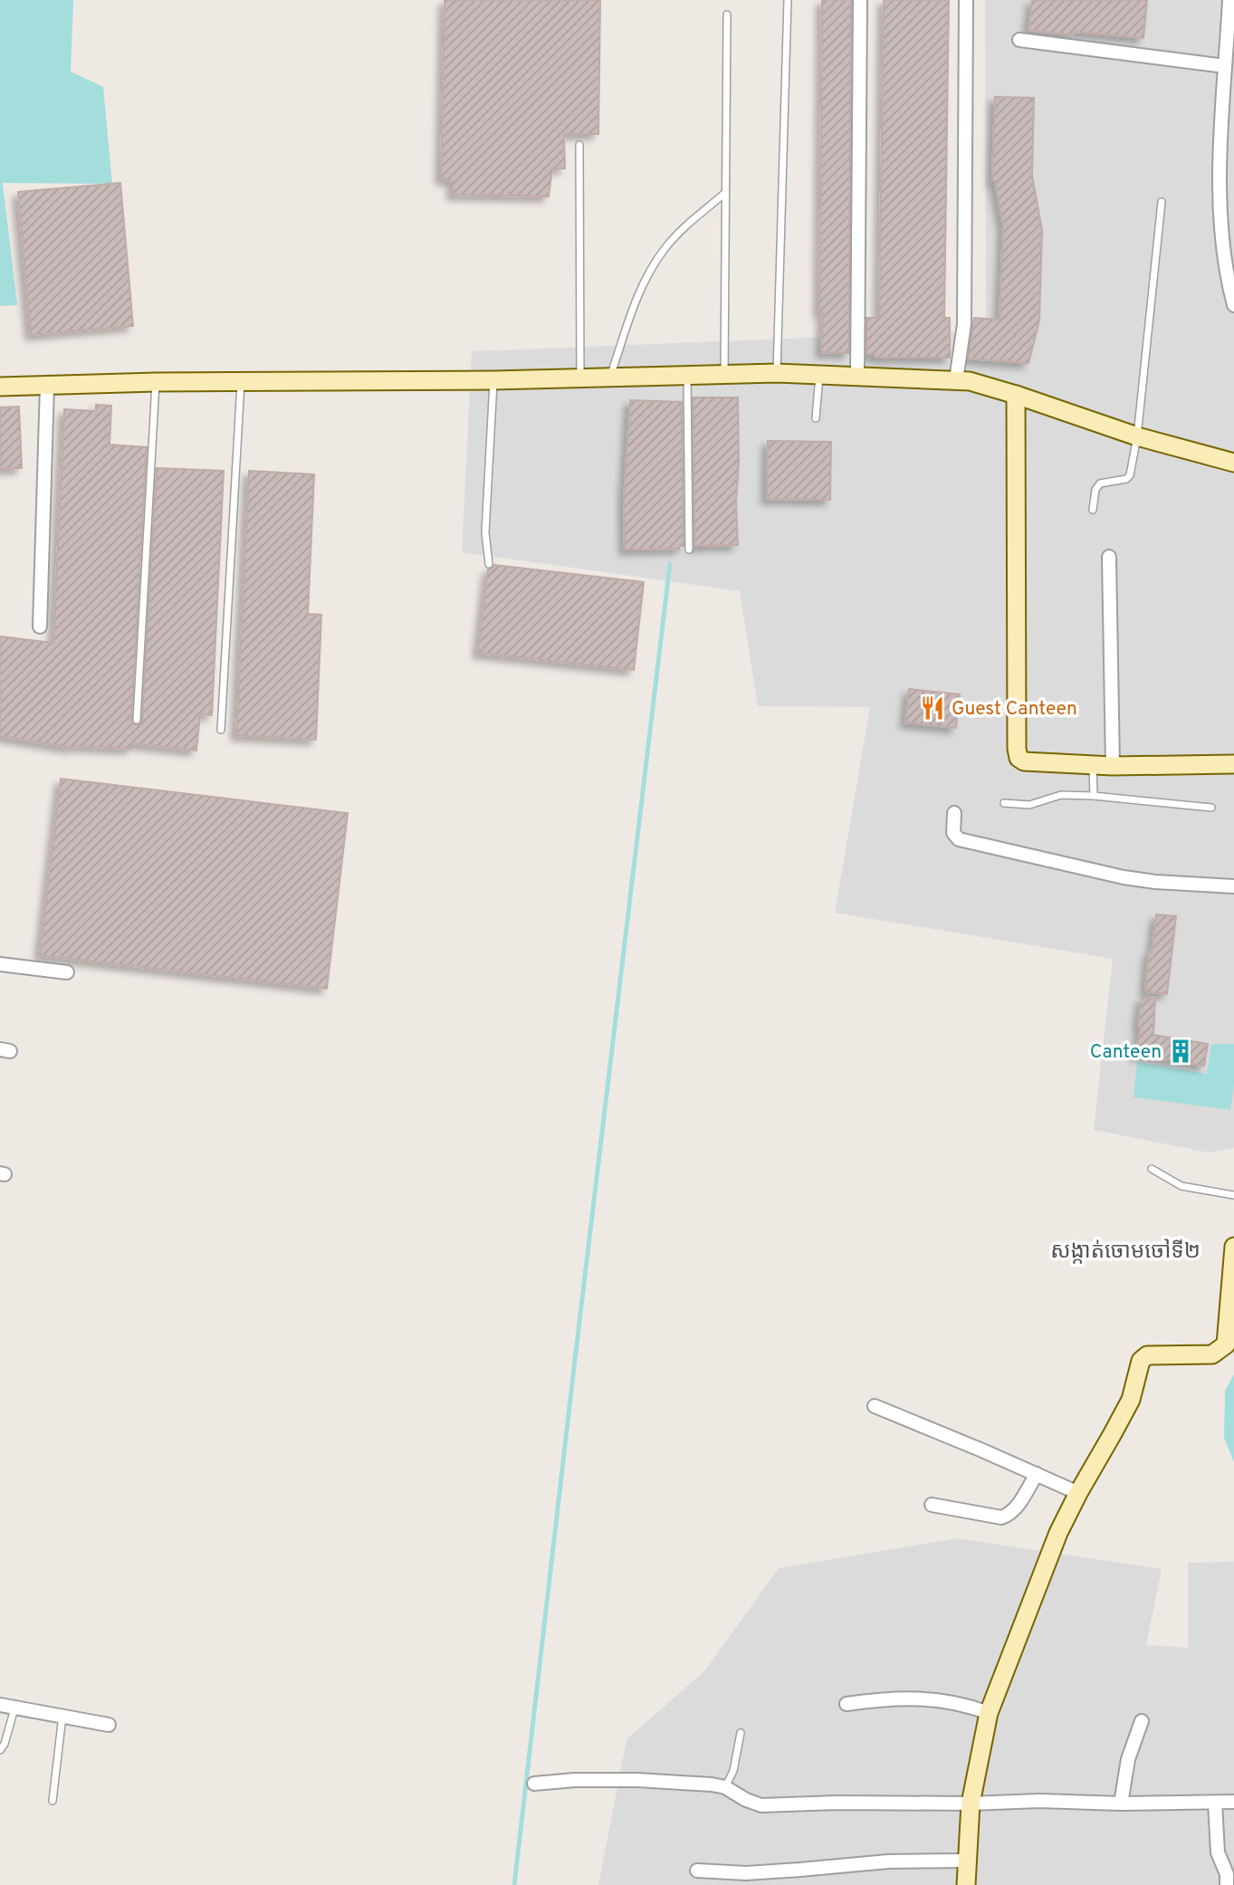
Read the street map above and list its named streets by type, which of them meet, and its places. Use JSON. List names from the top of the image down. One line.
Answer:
{"districts":["សង្កាត់ចោមចៅទី២"],"places":{"restaurant":["Guest Canteen"],"building":["Canteen"]}}
